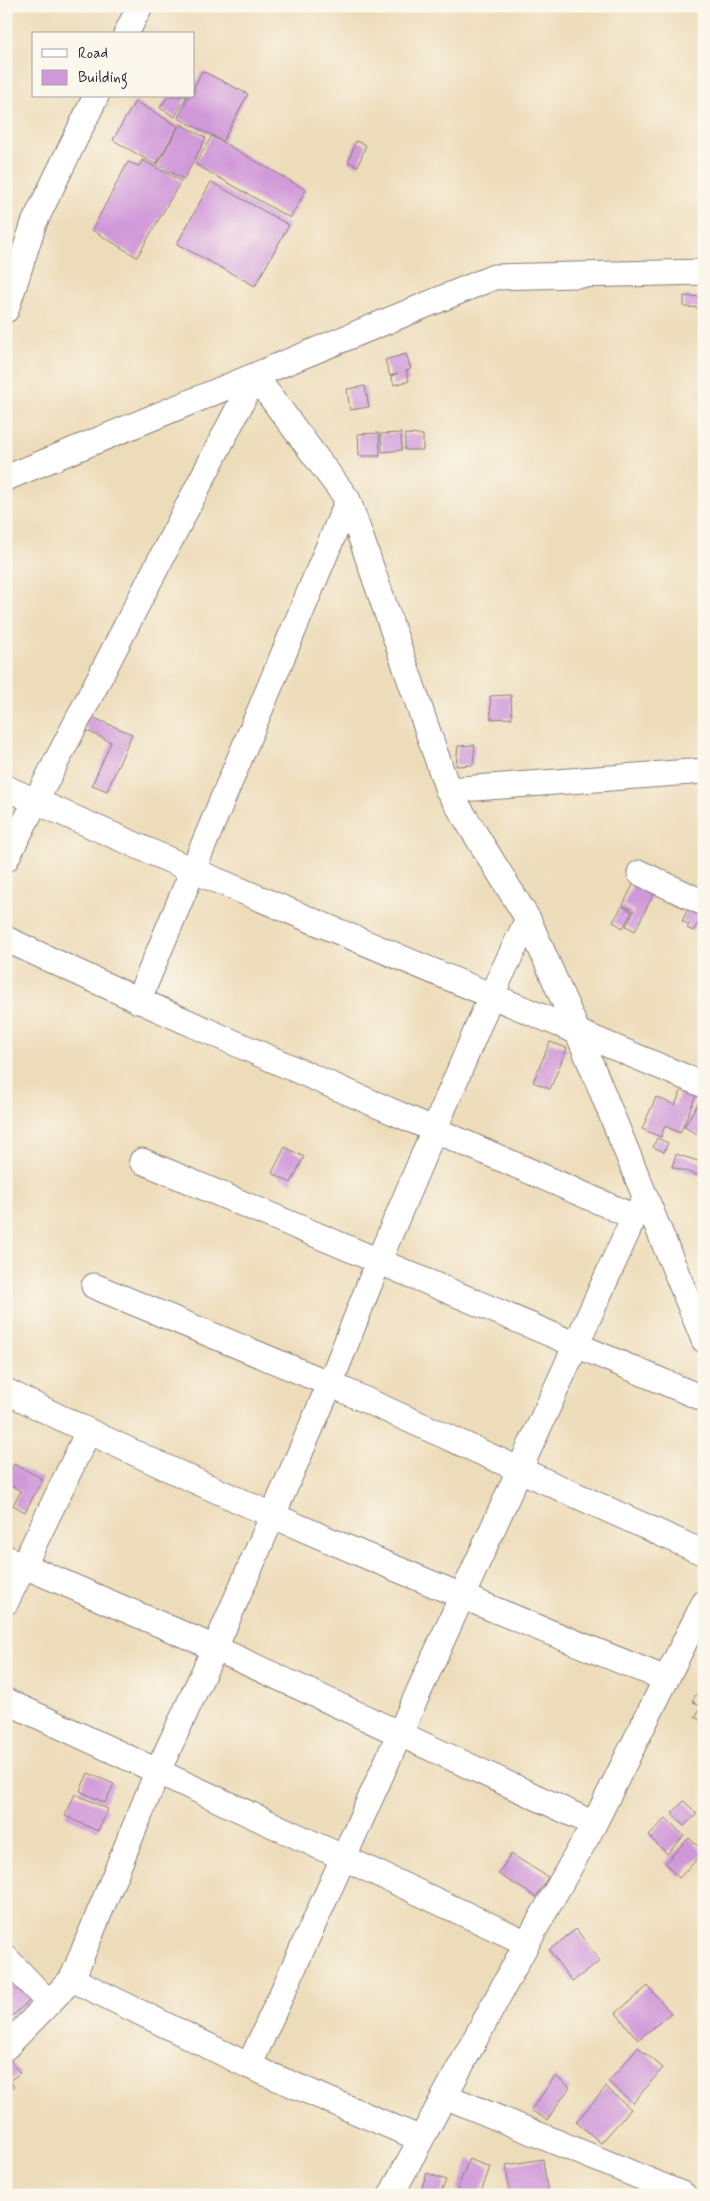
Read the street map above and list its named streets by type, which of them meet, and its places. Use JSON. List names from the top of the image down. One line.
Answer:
{"legend":["Road","Building"]}
